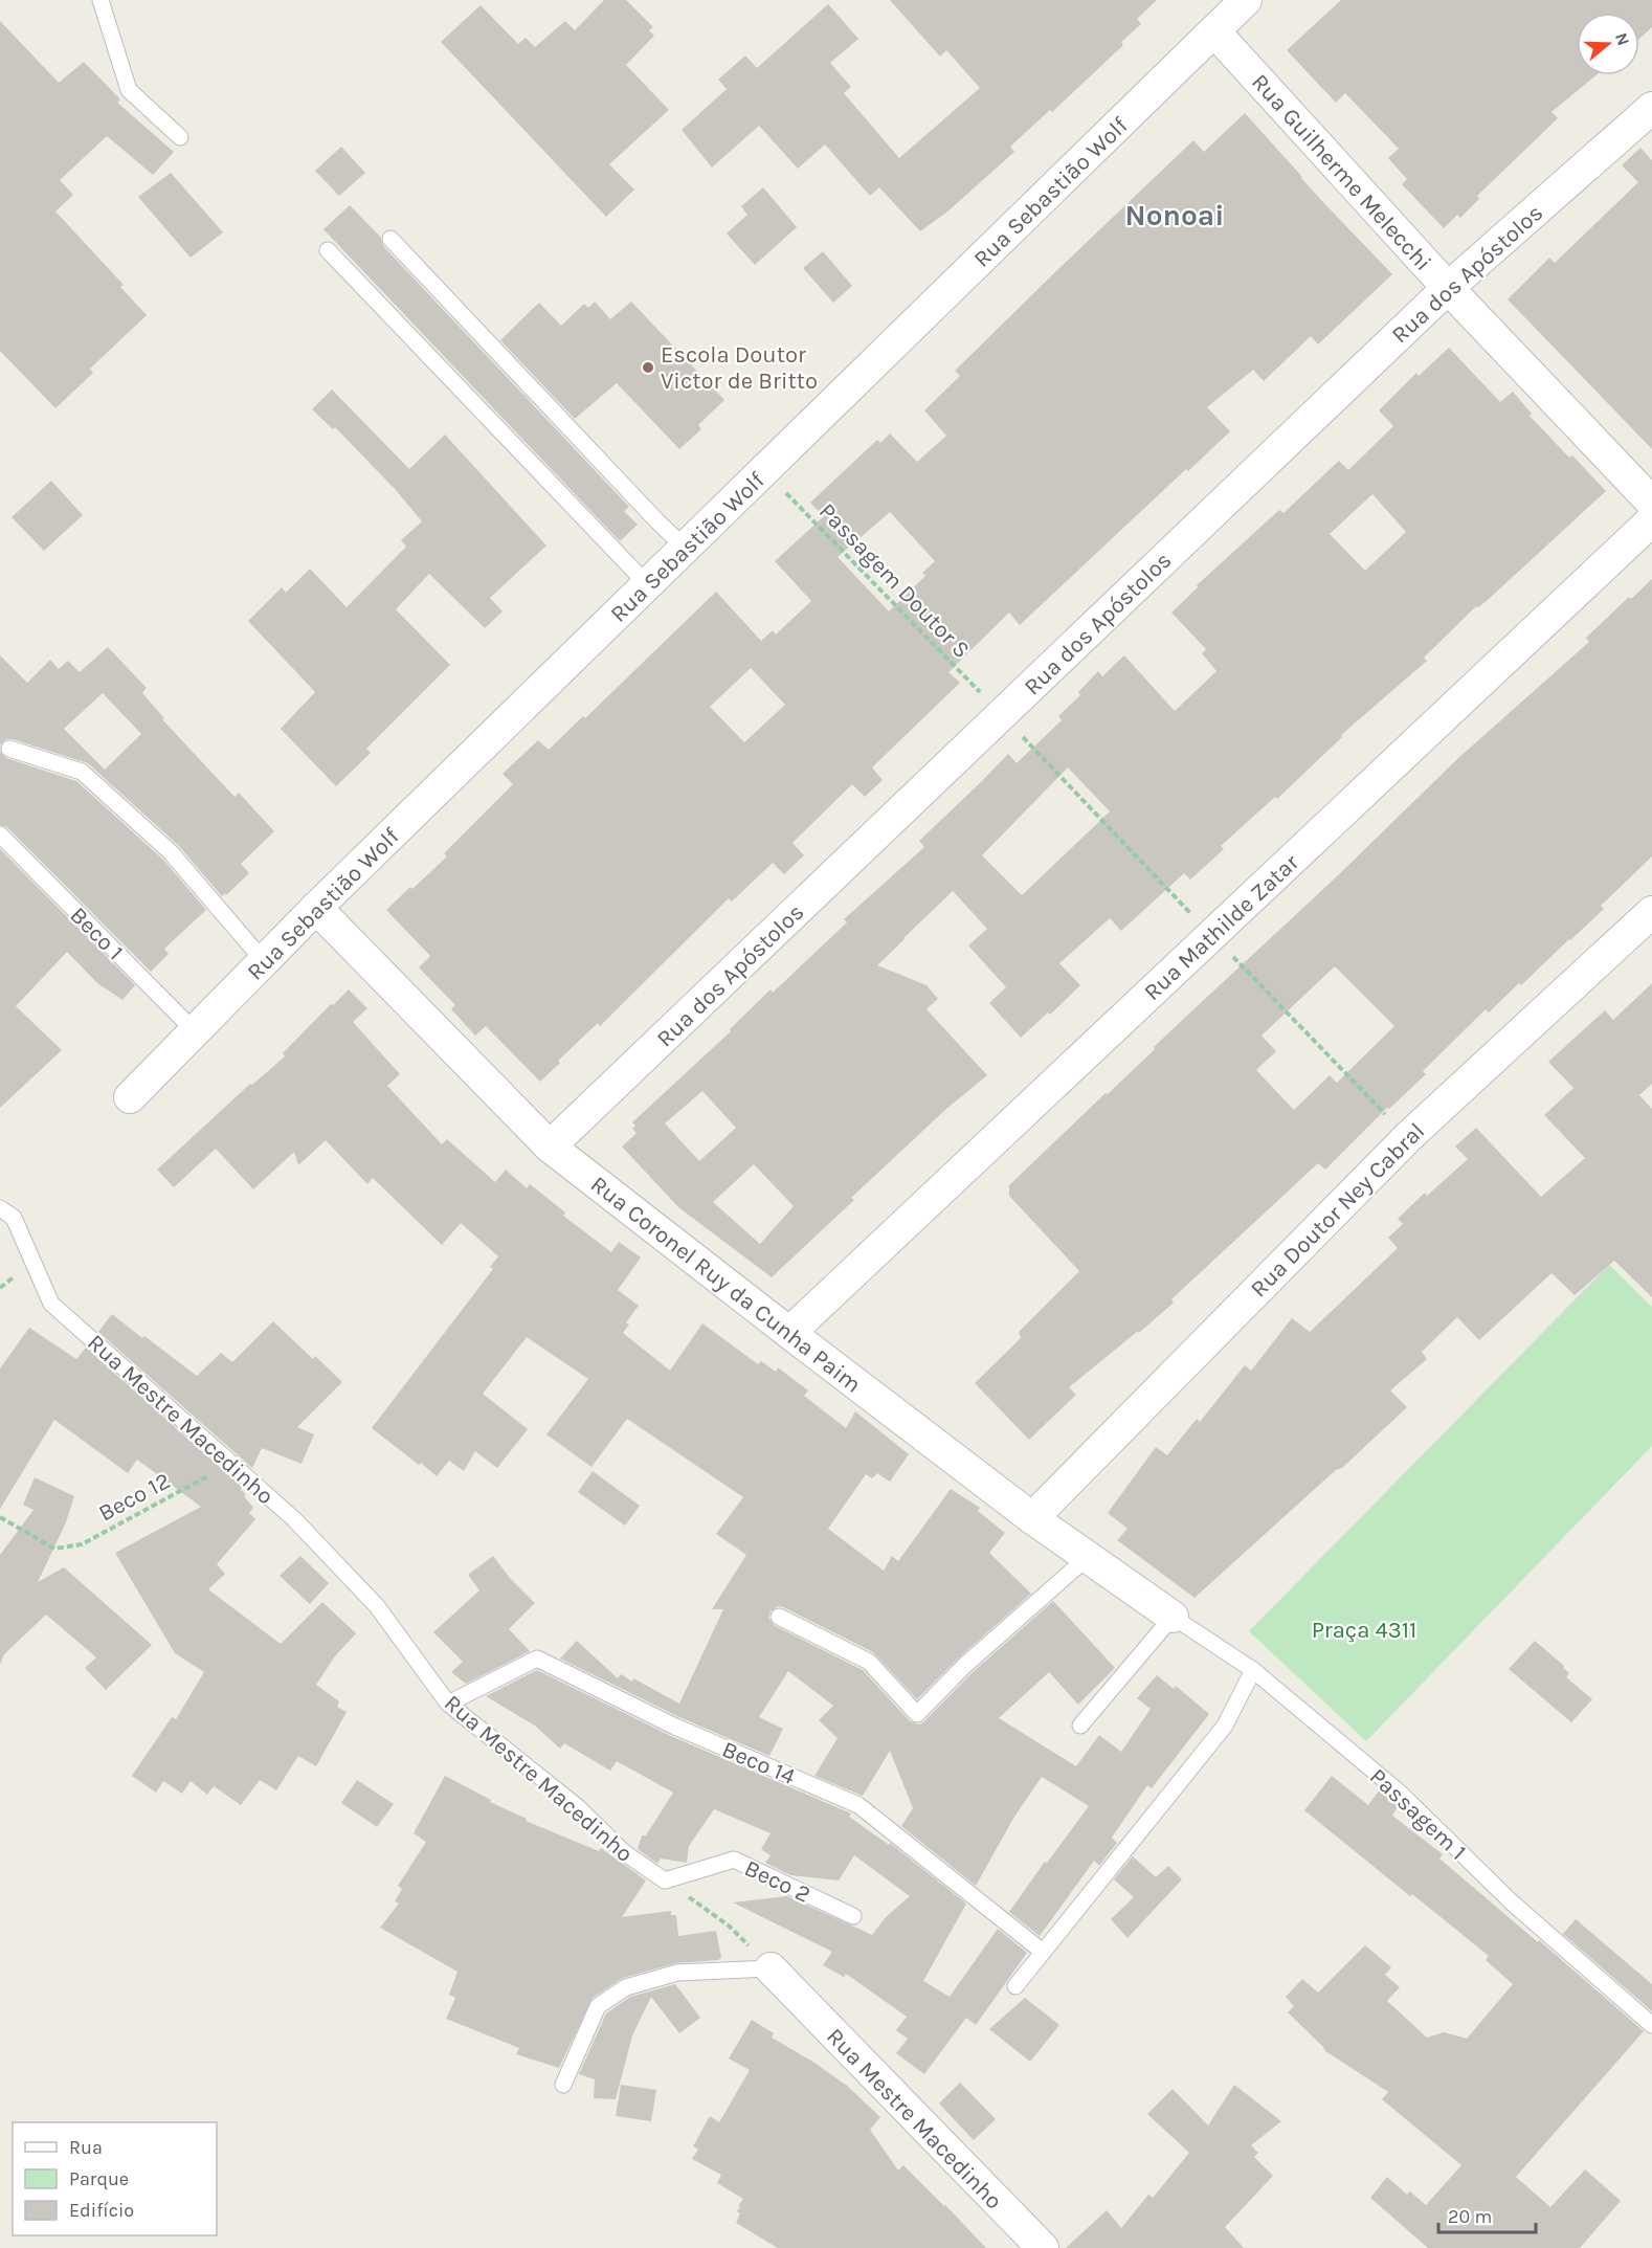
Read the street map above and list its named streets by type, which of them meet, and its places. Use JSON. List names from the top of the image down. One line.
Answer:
{"streets":{"street":["Rua Guilherme Melecchi","Rua Sebastião Wolf","Rua dos Apóstolos","Rua Mathilde Zatar","Rua Doutor Ney Cabral","Rua Coronel Ruy da Cunha Paim","Rua Mestre Macedinho"],"lane":["Beco 1","Beco 14","Passagem 1","Beco 2"],"path":["Passagem Doutor S","Beco 12"]},"crossings":[["Rua Guilherme Melecchi","Rua Sebastião Wolf"],["Rua Guilherme Melecchi","Rua dos Apóstolos"],["Rua Sebastião Wolf","Passagem Doutor S"],["Rua Sebastião Wolf","Beco 1"],["Rua Sebastião Wolf","Rua Coronel Ruy da Cunha Paim"],["Rua dos Apóstolos","Passagem Doutor S"],["Rua dos Apóstolos","Rua Coronel Ruy da Cunha Paim"],["Rua Mathilde Zatar","Rua Coronel Ruy da Cunha Paim"],["Rua Doutor Ney Cabral","Rua Coronel Ruy da Cunha Paim"],["Rua Coronel Ruy da Cunha Paim","Passagem 1"],["Rua Mestre Macedinho","Beco 14"],["Rua Mestre Macedinho","Beco 2"]],"districts":["Nonoai"],"parks":["Praça 4311"],"places":["Escola Doutor Victor de Britto"],"legend":["Rua","Parque","Edifício"],"scale_bar":"20 m","north":"right"}
